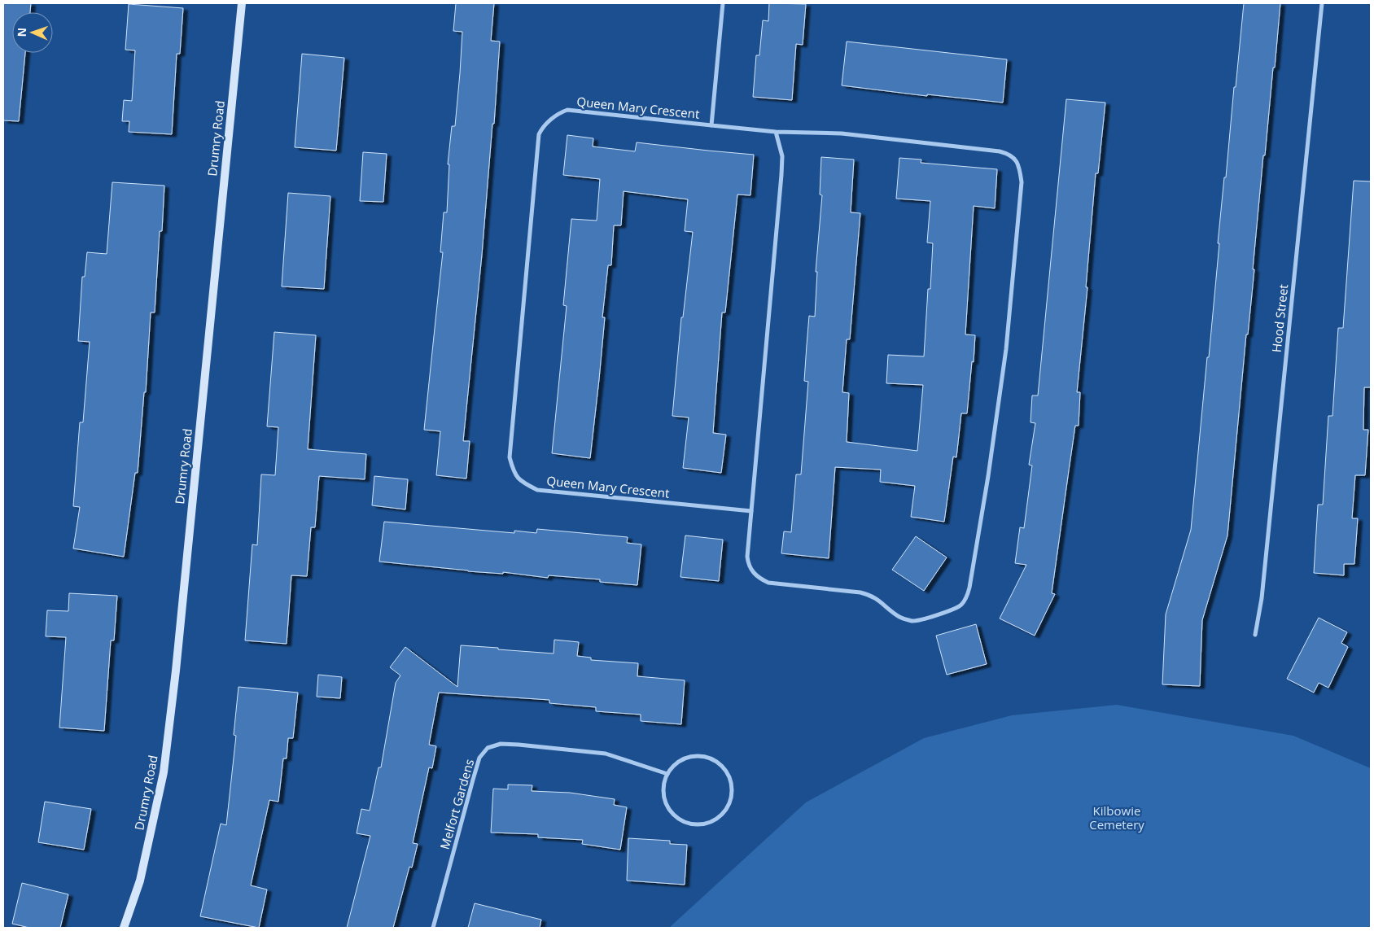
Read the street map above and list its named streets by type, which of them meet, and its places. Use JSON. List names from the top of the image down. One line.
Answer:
{"streets":{"main road":["Drumry Road"],"street":["Queen Mary Crescent","Hood Street","Melfort Gardens"]},"parks":["Kilbowie Cemetery"],"north":"left"}
